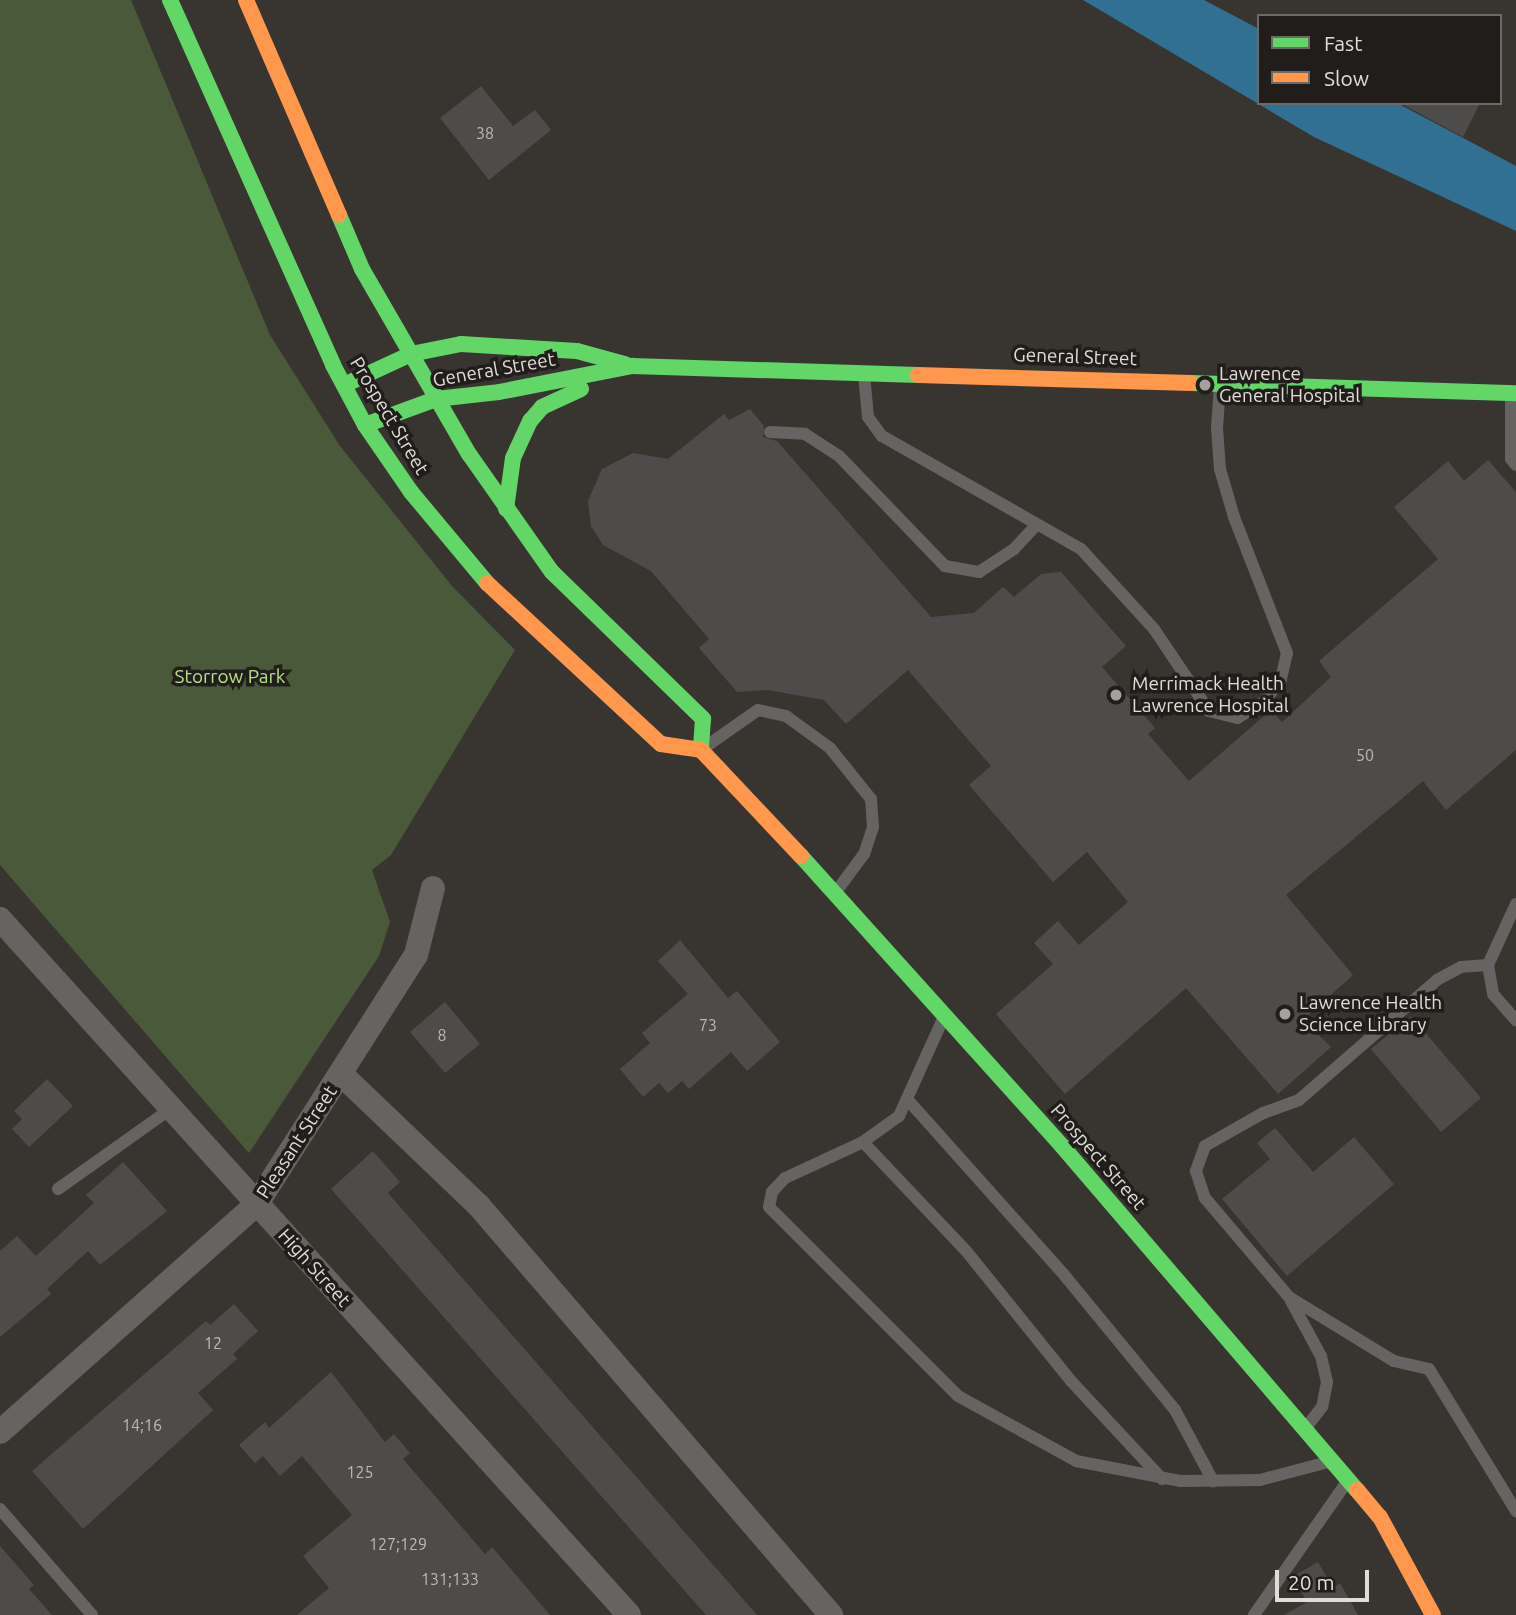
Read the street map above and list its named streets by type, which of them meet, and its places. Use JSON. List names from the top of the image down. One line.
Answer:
{"streets":{"main road":["General Street","Prospect Street"],"street":["Pleasant Street","High Street"]},"crossings":[["General Street","Prospect Street"],["Pleasant Street","High Street"]],"parks":["Storrow Park"],"places":["Lawrence General Hospital","Merrimack Health Lawrence Hospital","Lawrence Health Science Library"],"house_numbers":["38","50","73","8","12","14;16","125","127;129","131;133"],"legend":["Fast","Slow"],"scale_bar":"20 m"}
